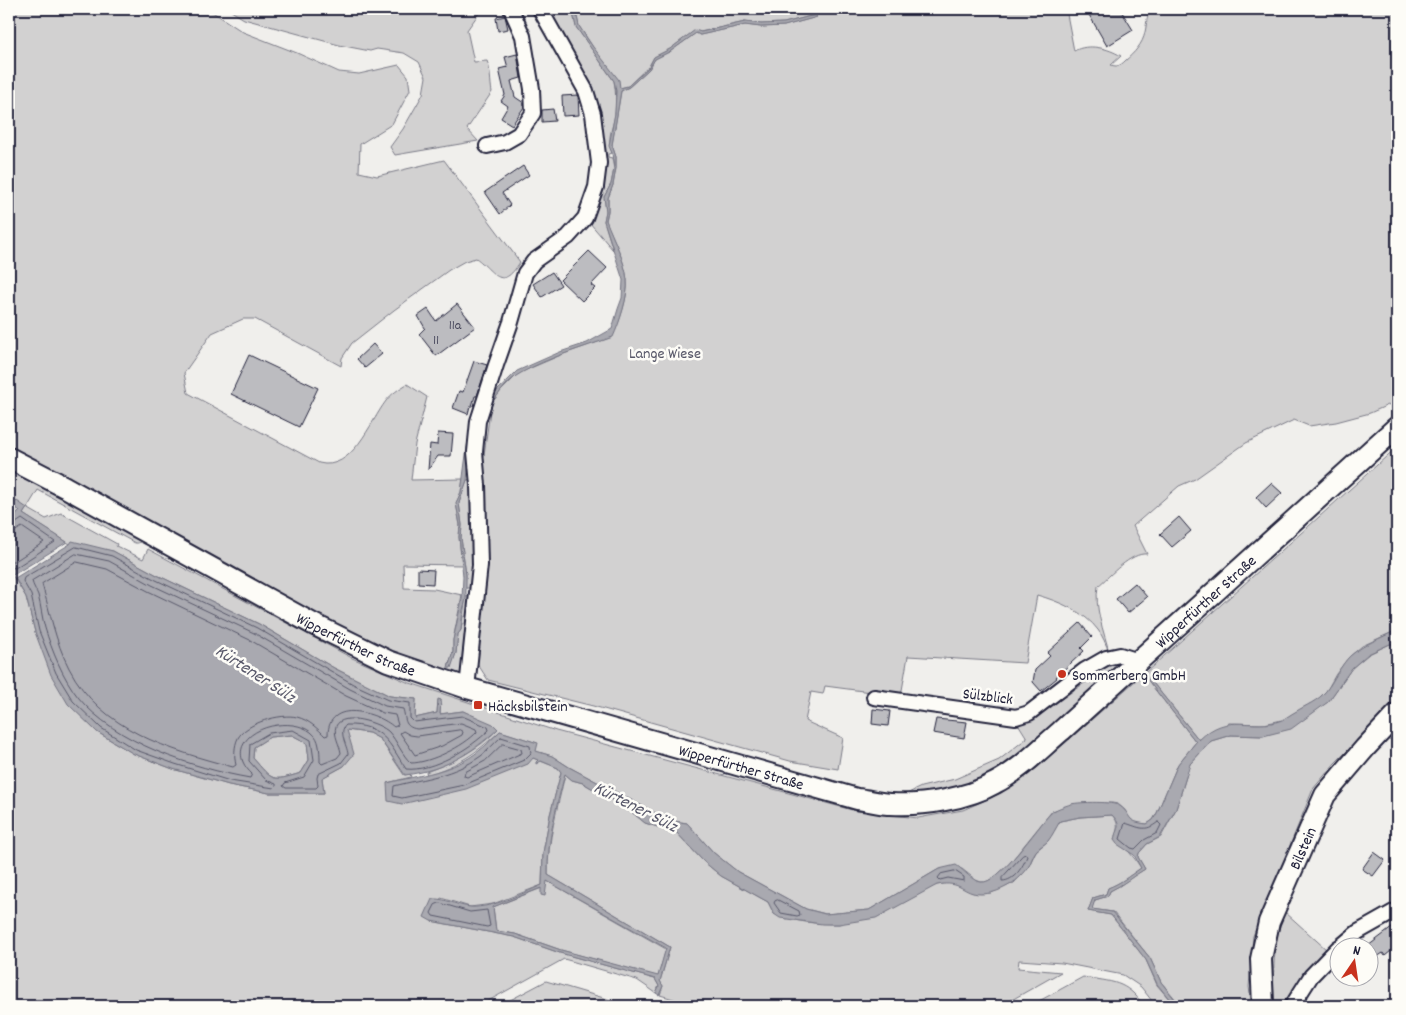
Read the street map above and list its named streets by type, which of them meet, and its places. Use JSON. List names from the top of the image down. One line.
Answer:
{"streets":{"main road":["Wipperfürther Straße","Bilstein"],"street":["Sülzblick"]},"crossings":[["Wipperfürther Straße","Sülzblick"]],"water":["Kürtener Sülz"],"parks":["Lange Wiese"],"places":{"other":["Sommerberg GmbH"],"transit":["Häcksbilstein"]},"house_numbers":["11a","11"],"north":"top"}
